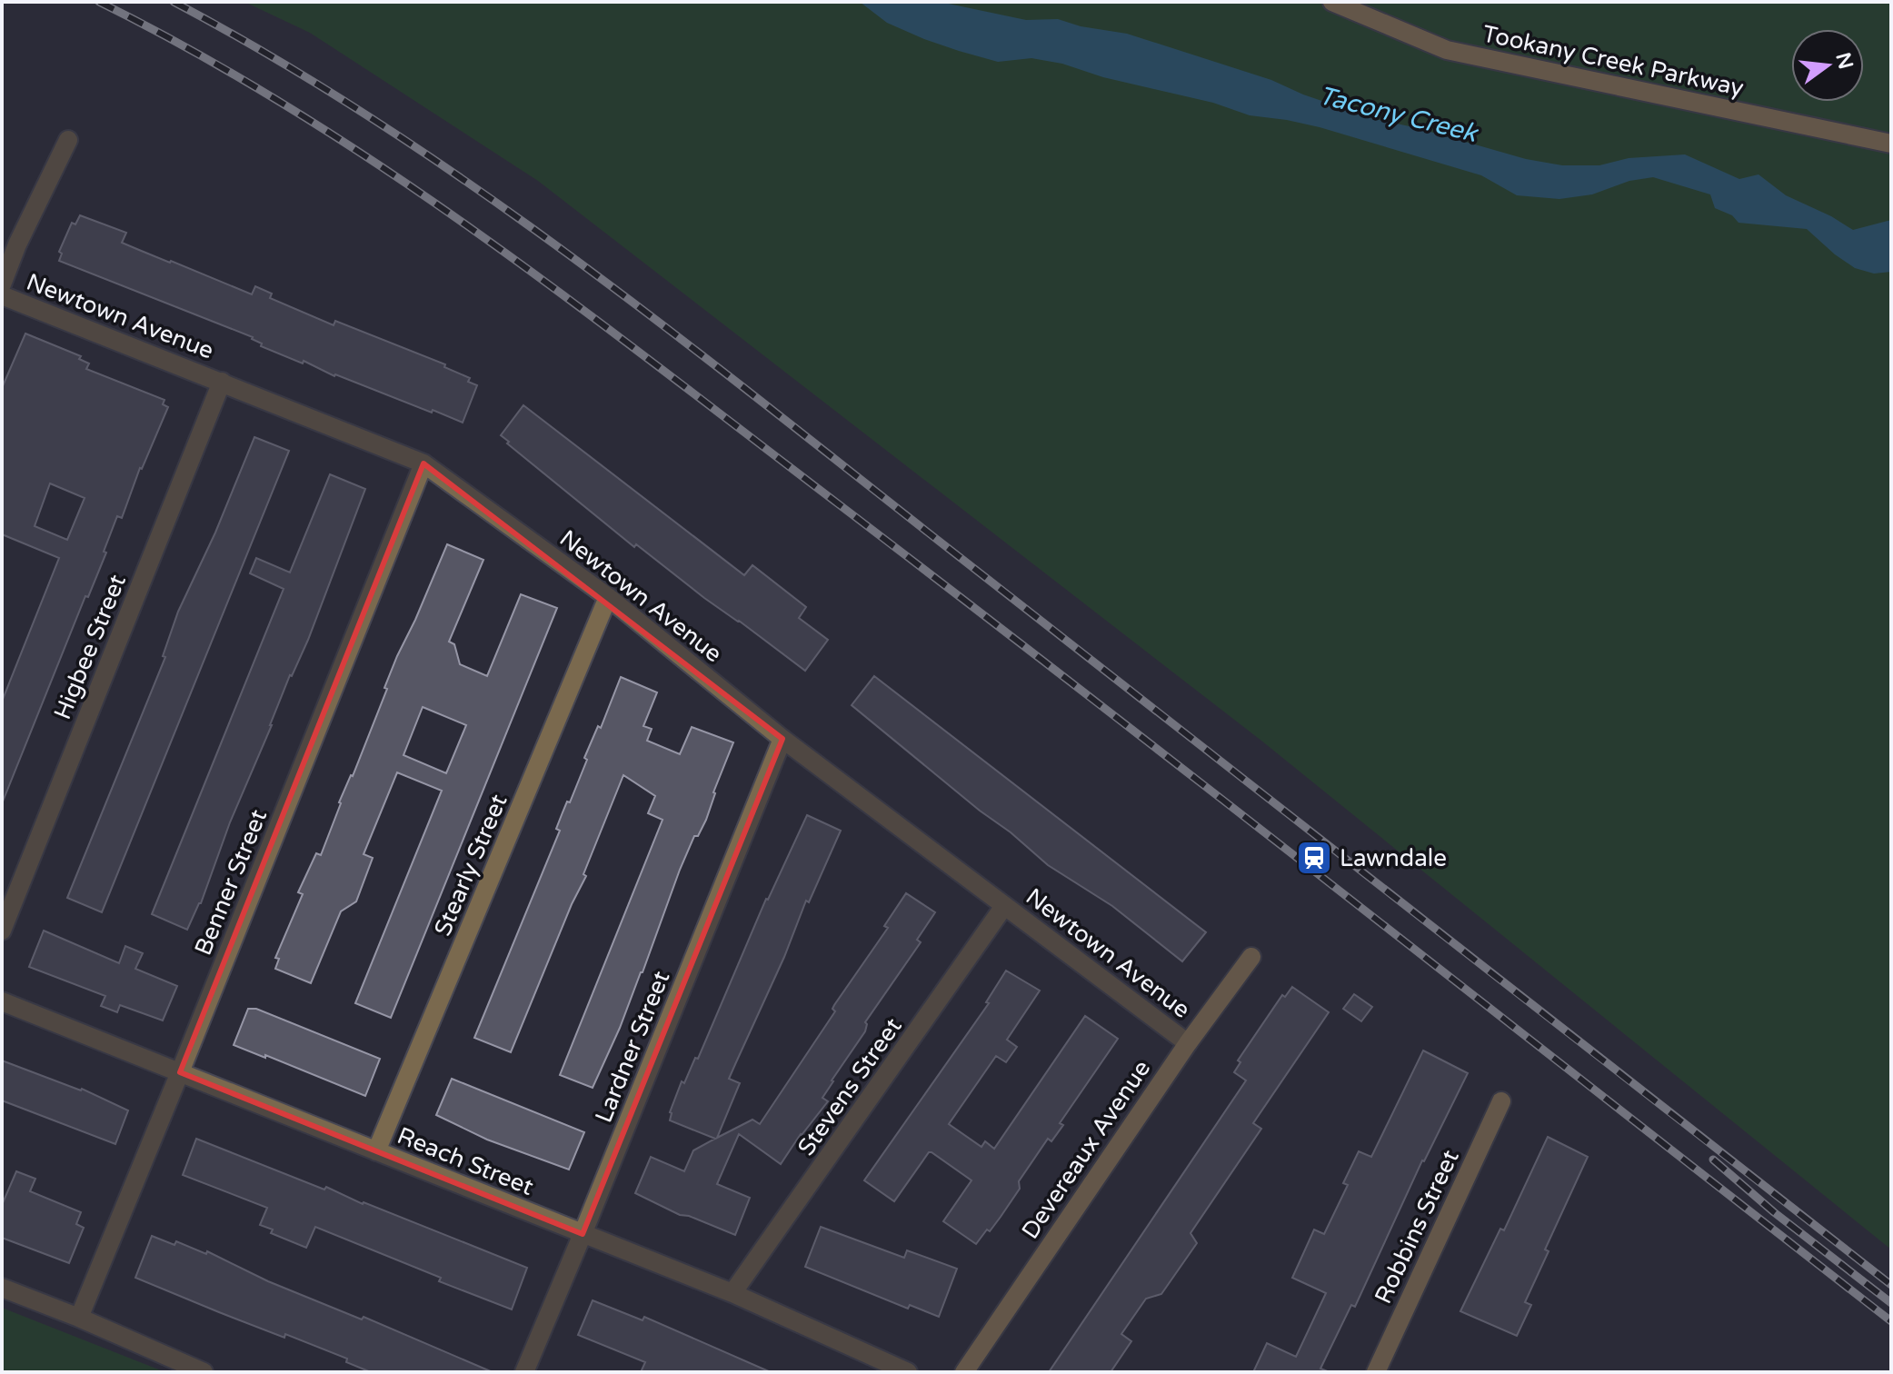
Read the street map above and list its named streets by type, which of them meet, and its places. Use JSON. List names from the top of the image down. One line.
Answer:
{"streets":{"street":["Tookany Creek Parkway","Newtown Avenue","Higbee Street","Stearly Street","Benner Street","Lardner Street","Stevens Street","Devereaux Avenue","Reach Street","Robbins Street"]},"crossings":[["Newtown Avenue","Higbee Street"],["Newtown Avenue","Stearly Street"],["Newtown Avenue","Benner Street"],["Newtown Avenue","Lardner Street"],["Newtown Avenue","Stevens Street"],["Newtown Avenue","Devereaux Avenue"],["Stearly Street","Reach Street"],["Benner Street","Reach Street"],["Lardner Street","Reach Street"],["Stevens Street","Reach Street"]],"water":["Tacony Creek"],"places":{"station":["Lawndale"]},"north":"right"}
